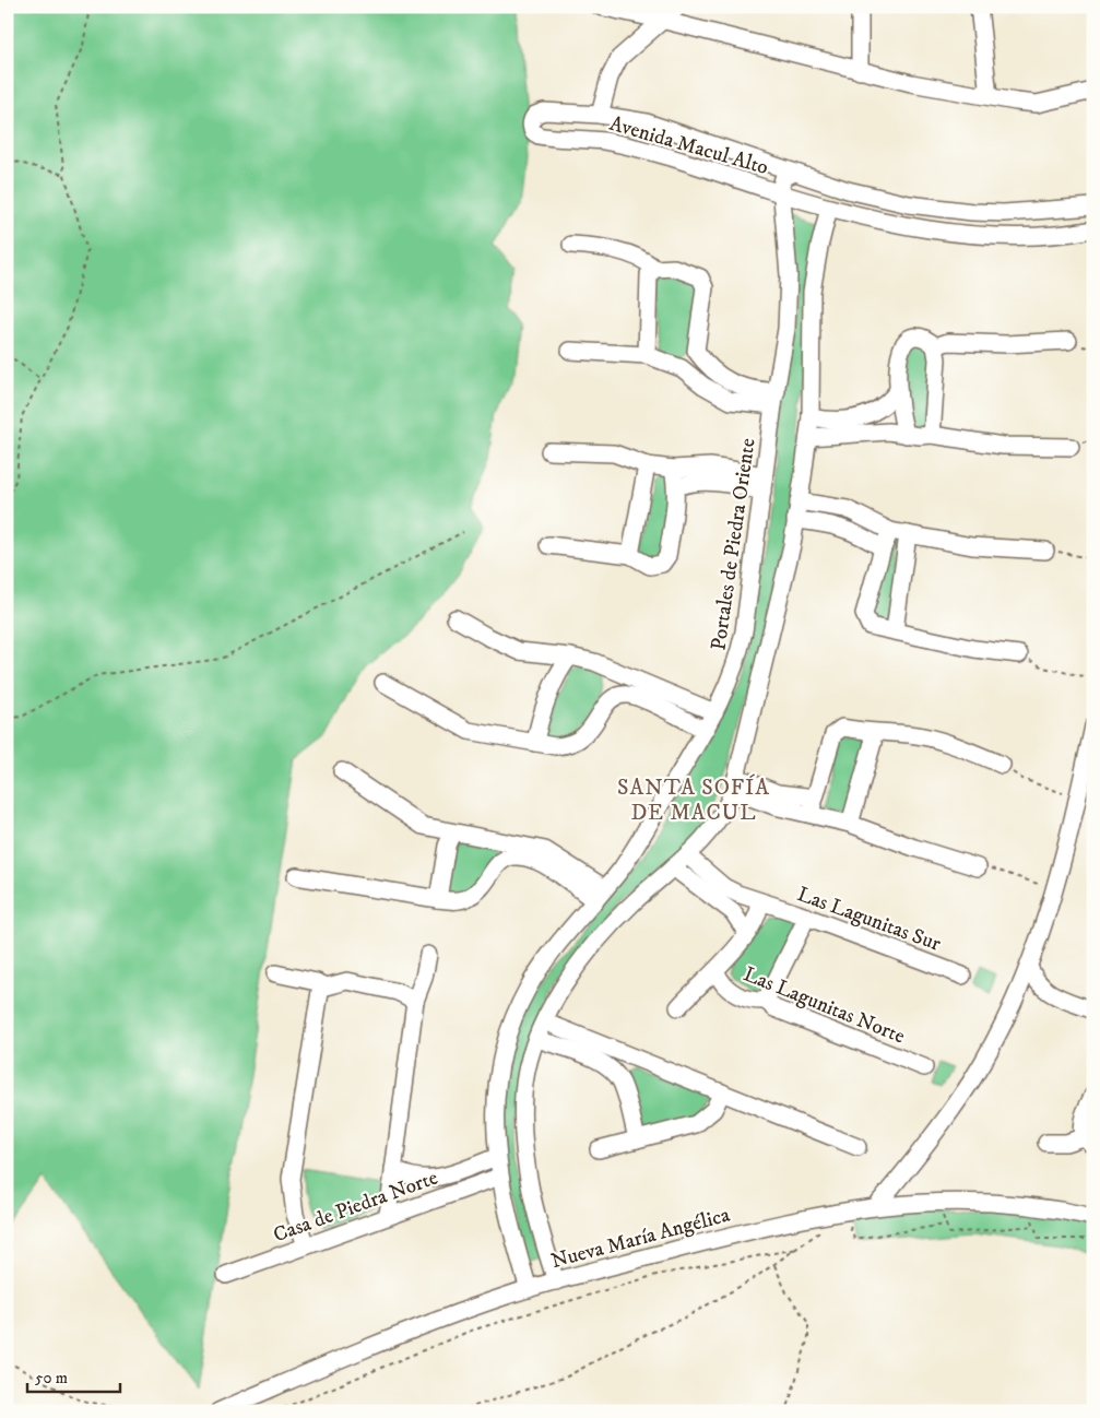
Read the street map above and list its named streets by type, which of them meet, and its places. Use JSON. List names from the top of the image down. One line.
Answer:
{"streets":{"street":["Avenida Macul Alto","Portales de Piedra Oriente","Las Lagunitas Sur","Las Lagunitas Norte","Casa de Piedra Norte","Nueva María Angélica"]},"crossings":[["Avenida Macul Alto","Portales de Piedra Oriente"],["Portales de Piedra Oriente","Casa de Piedra Norte"],["Portales de Piedra Oriente","Nueva María Angélica"]],"districts":["SANTA SOFÍA DE MACUL"],"scale_bar":"50 m"}
